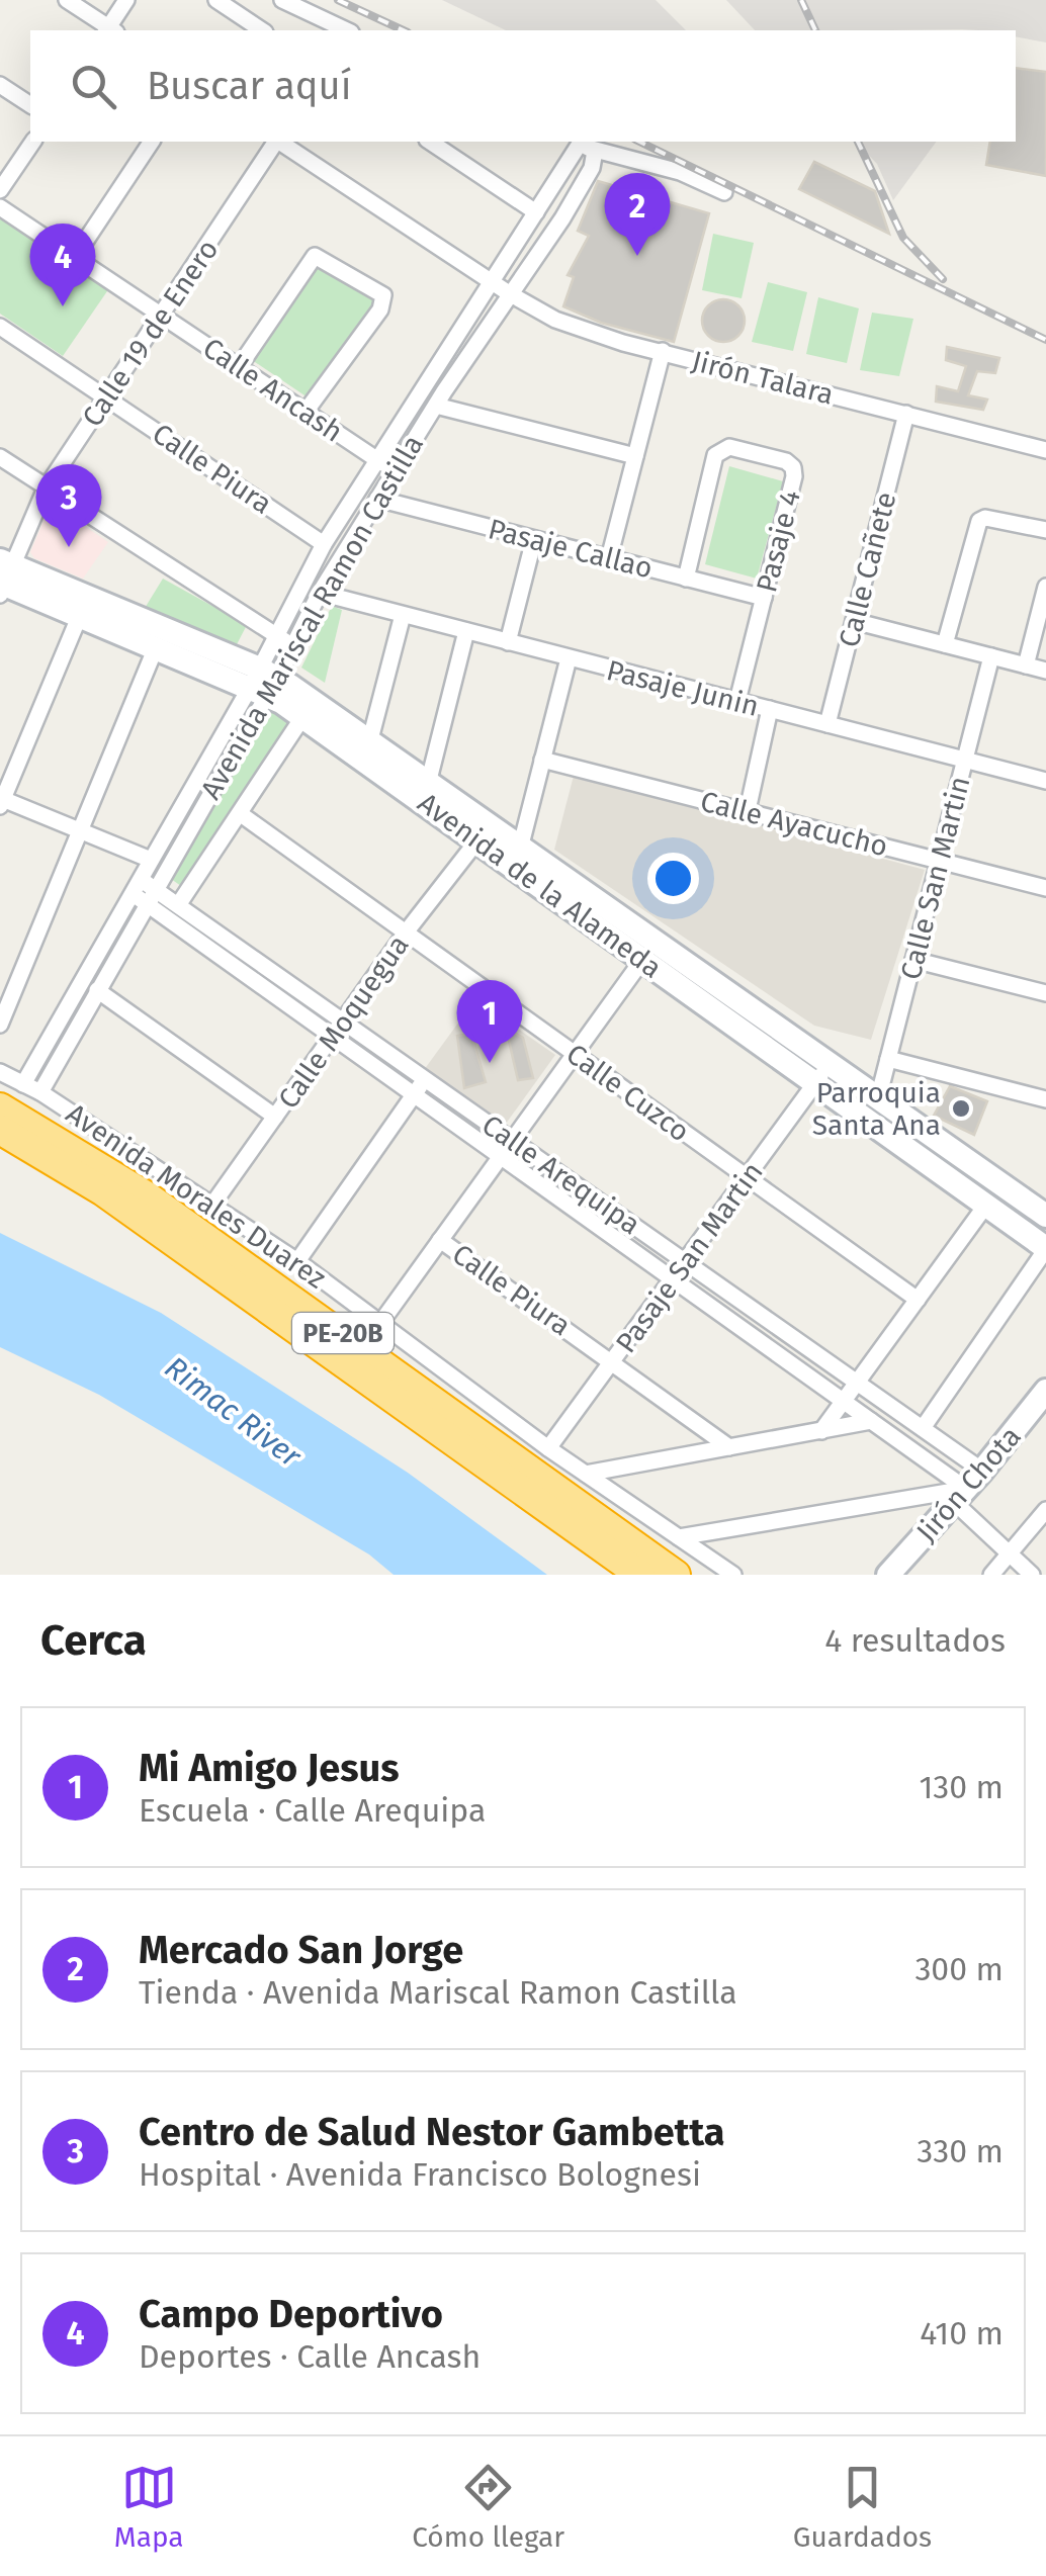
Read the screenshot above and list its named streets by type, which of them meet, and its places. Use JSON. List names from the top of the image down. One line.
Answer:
{"streets":{"highway":["PE-20B"],"street":["Calle 19 de Enero","Jirón Talara","Calle Ancash","Calle Piura","Pasaje 4","Pasaje Callao","Calle Cañete","Avenida Mariscal Ramon Castilla","Pasaje Junin","Calle Ayacucho","Calle San Martin","Avenida de la Alameda","Calle Moquegua","Calle Cuzco","Calle Arequipa","Avenida Morales Duarez","Pasaje San Martin","Jirón Chota"]},"crossings":[["Calle 19 de Enero","Calle Ancash"],["Calle 19 de Enero","Calle Piura"],["Calle 19 de Enero","Avenida de la Alameda"],["Jirón Talara","Calle Cañete"],["Jirón Talara","Avenida Mariscal Ramon Castilla"],["Calle Ancash","Avenida Mariscal Ramon Castilla"],["Calle Piura","Avenida Mariscal Ramon Castilla"],["Calle Piura","Pasaje San Martin"],["Pasaje 4","Pasaje Callao"],["Pasaje 4","Pasaje Junin"],["Pasaje Callao","Avenida Mariscal Ramon Castilla"],["Calle Cañete","Pasaje Junin"],["Avenida Mariscal Ramon Castilla","Pasaje Junin"],["Avenida Mariscal Ramon Castilla","Avenida de la Alameda"],["Avenida Mariscal Ramon Castilla","Calle Arequipa"],["Avenida Mariscal Ramon Castilla","Avenida Morales Duarez"],["Pasaje Junin","Calle San Martin"],["Calle Ayacucho","Calle San Martin"],["Calle San Martin","Avenida de la Alameda"],["Avenida de la Alameda","Calle Moquegua"],["Avenida de la Alameda","Pasaje San Martin"],["Calle Moquegua","Calle Cuzco"],["Calle Moquegua","Calle Arequipa"],["Calle Moquegua","Avenida Morales Duarez"],["Calle Cuzco","Pasaje San Martin"],["Calle Arequipa","Pasaje San Martin"],["Calle Arequipa","Jirón Chota"],["Avenida Morales Duarez","Pasaje San Martin"]],"water":["Rimac River"],"places":["Parroquia Santa Ana"],"page":{"search":"Buscar aquí","pins":["2","4","3","1"],"heading":["Cerca","4 resultados"],"list":[{"mark":"1","name":"Mi Amigo Jesus","note":"Escuela · Calle Arequipa","value":"130 m"},{"mark":"2","name":"Mercado San Jorge","note":"Tienda · Avenida Mariscal Ramon Castilla","value":"300 m"},{"mark":"3","name":"Centro de Salud Nestor Gambetta","note":"Hospital · Avenida Francisco Bolognesi","value":"330 m"},{"mark":"4","name":"Campo Deportivo","note":"Deportes · Calle Ancash","value":"410 m"}],"nav":["Mapa","Cómo llegar","Guardados"]}}
